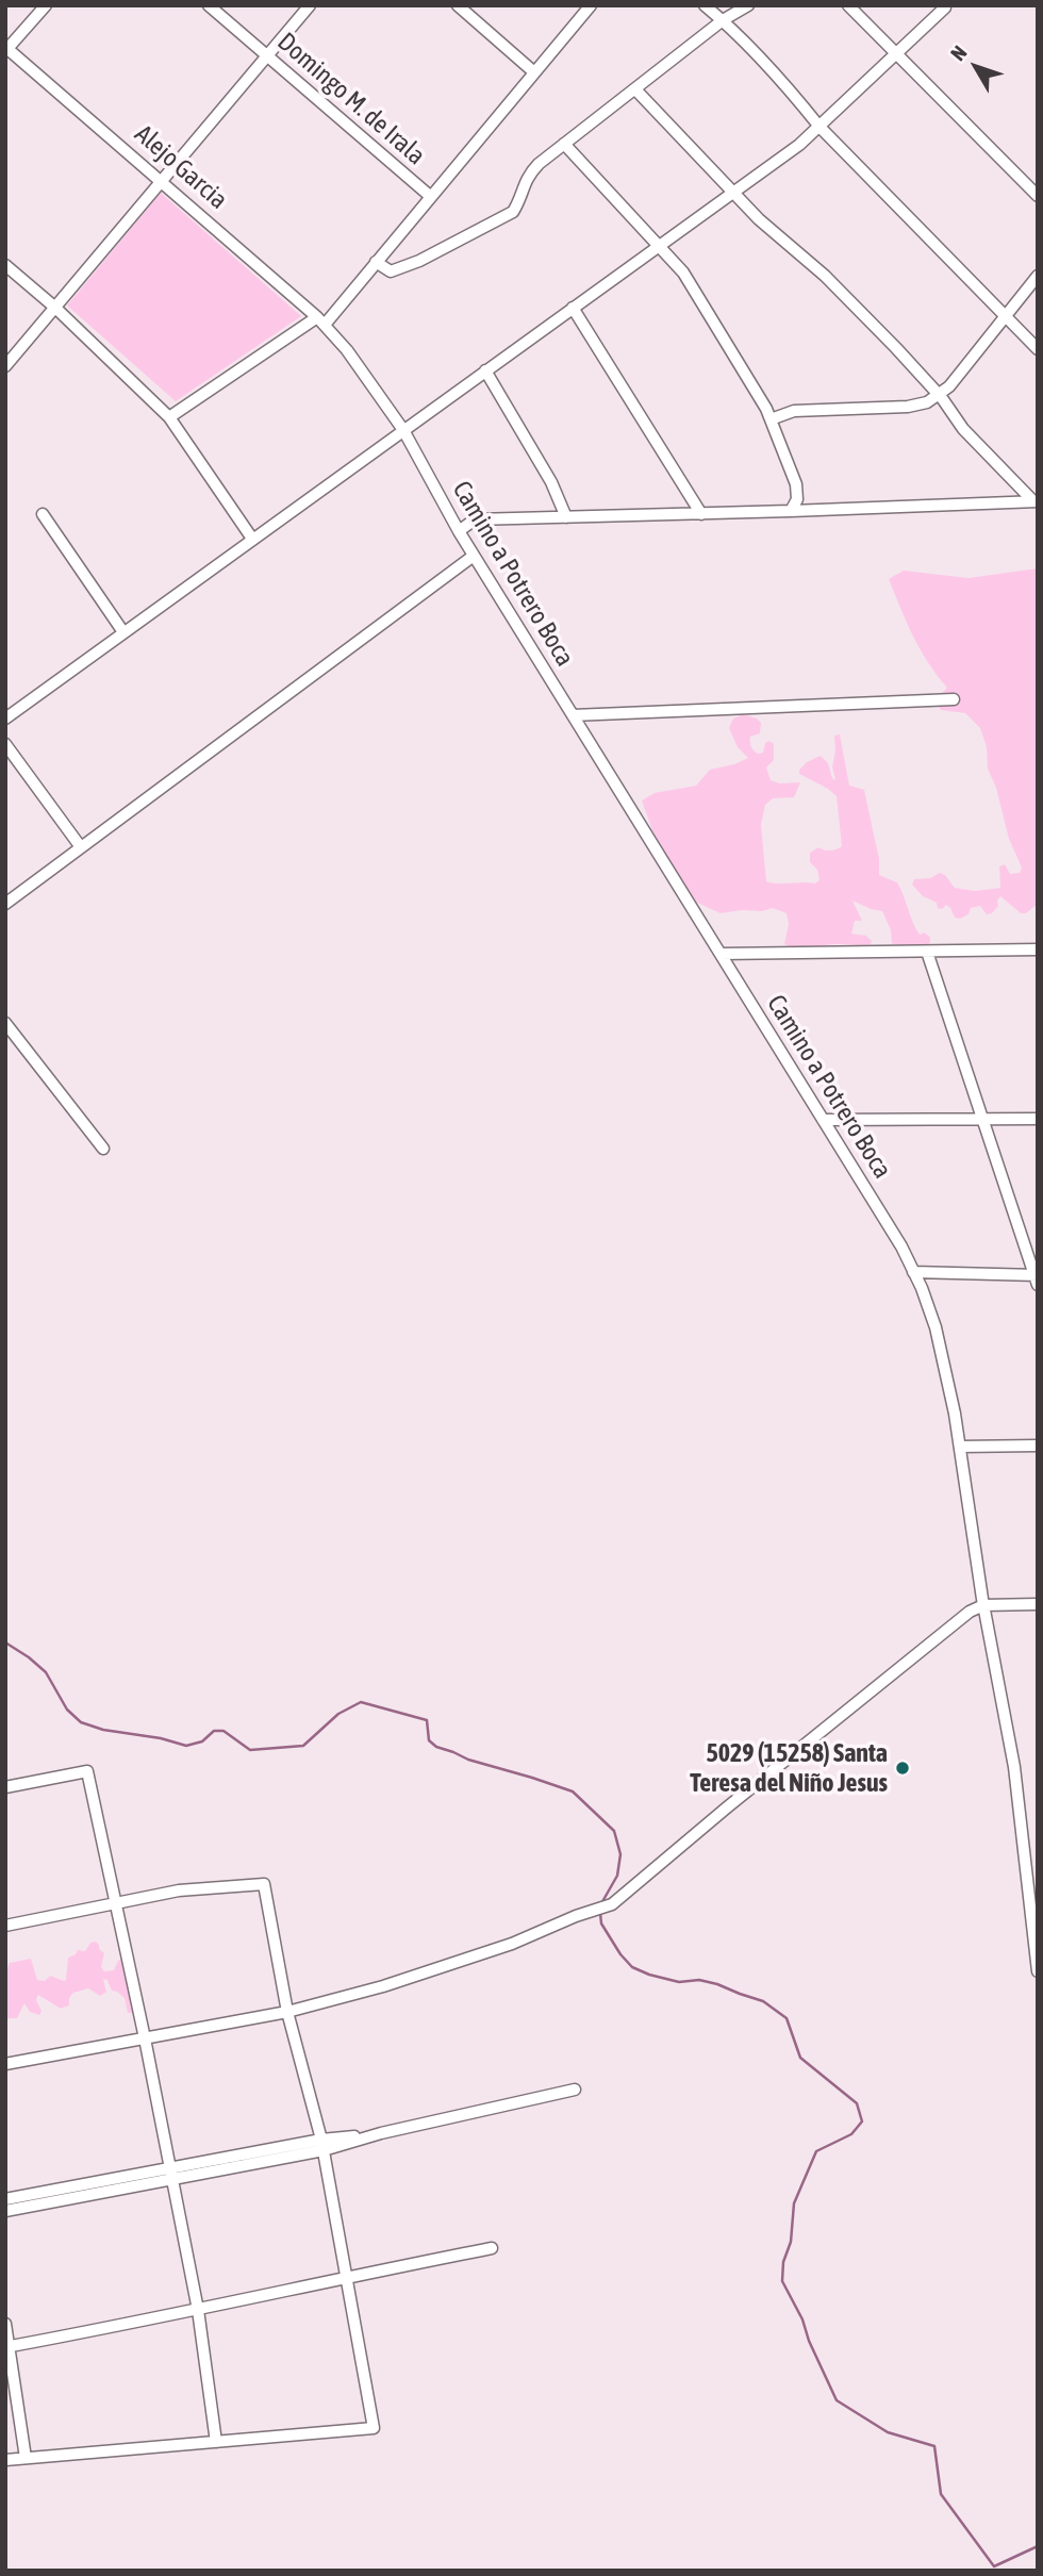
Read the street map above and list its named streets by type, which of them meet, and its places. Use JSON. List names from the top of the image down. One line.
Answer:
{"streets":{"street":["Domingo M. de Irala","Alejo Garcia","Camino a Potrero Boca"]},"crossings":[["Alejo Garcia","Camino a Potrero Boca"]],"places":["5029 (15258) Santa Teresa del Niño Jesus"],"north":"top left"}
